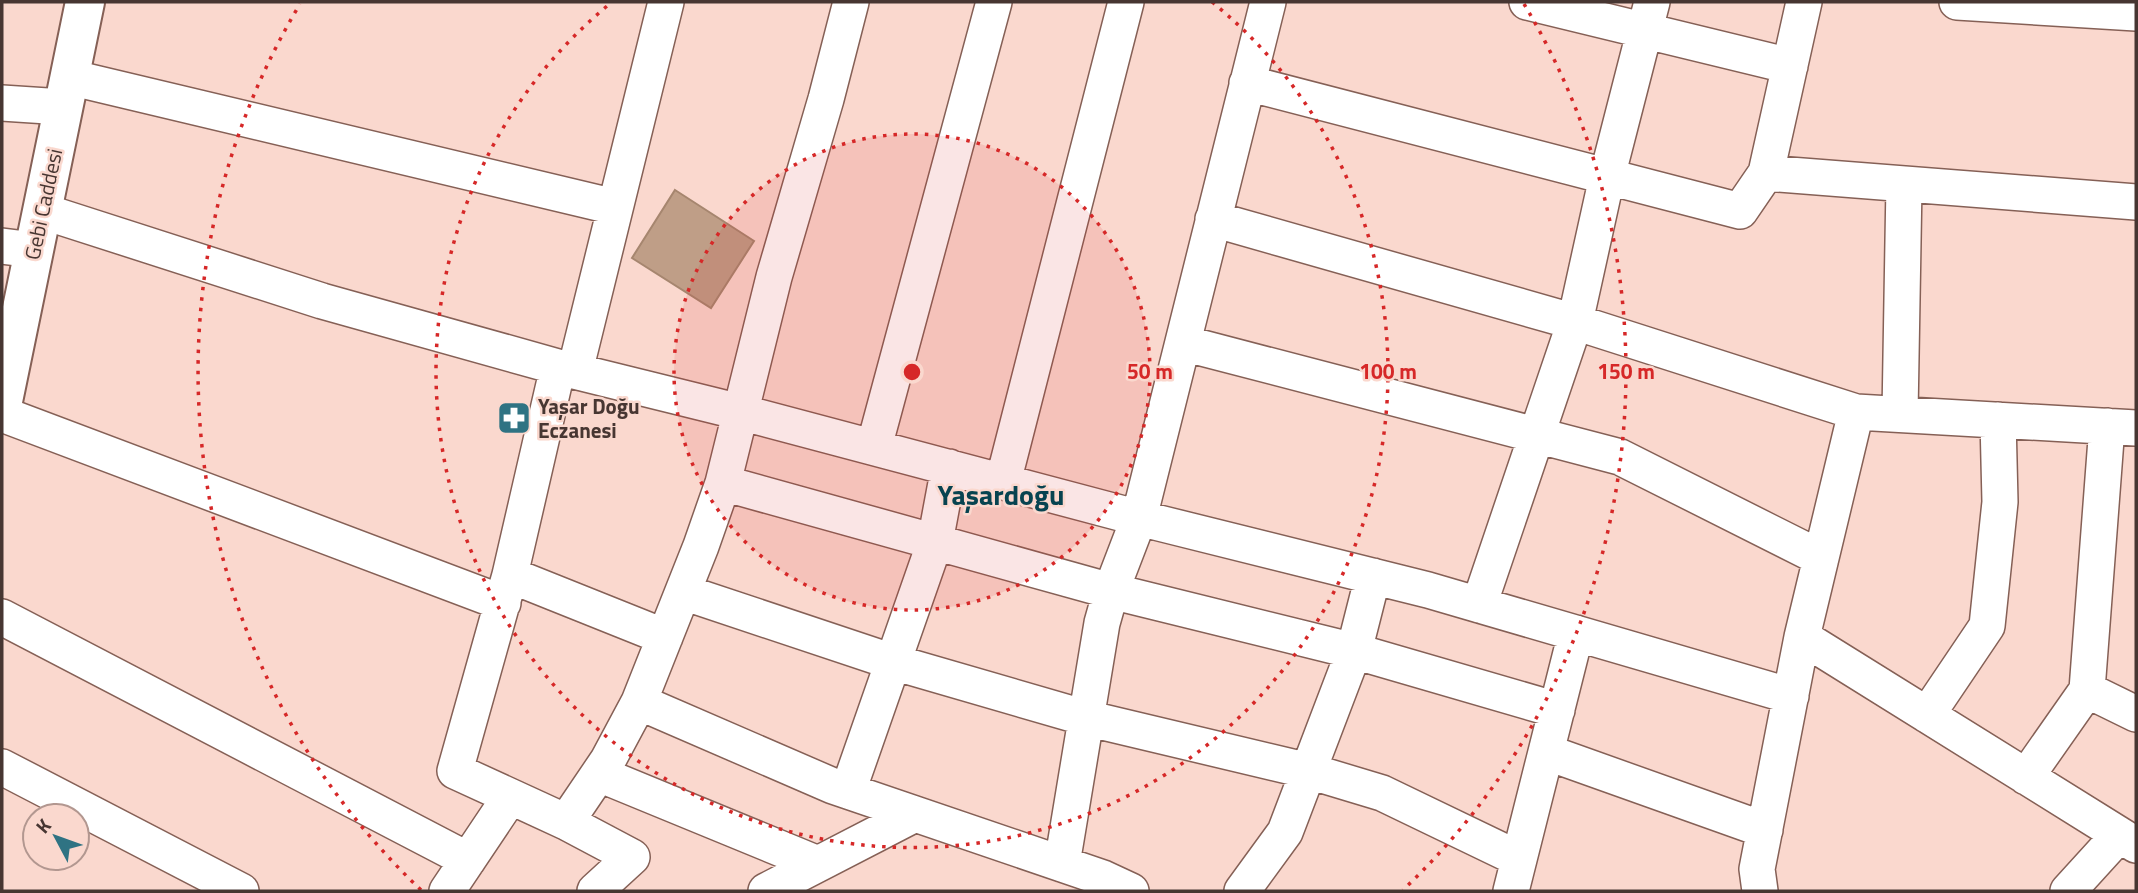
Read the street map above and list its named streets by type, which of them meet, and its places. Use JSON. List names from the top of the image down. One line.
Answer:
{"streets":{"main road":["Gebi Caddesi"]},"districts":["Yaşardoğu"],"places":{"pharmacy":["Yaşar Doğu Eczanesi"]},"north":"top left","rings":["50 m","100 m","150 m"]}
